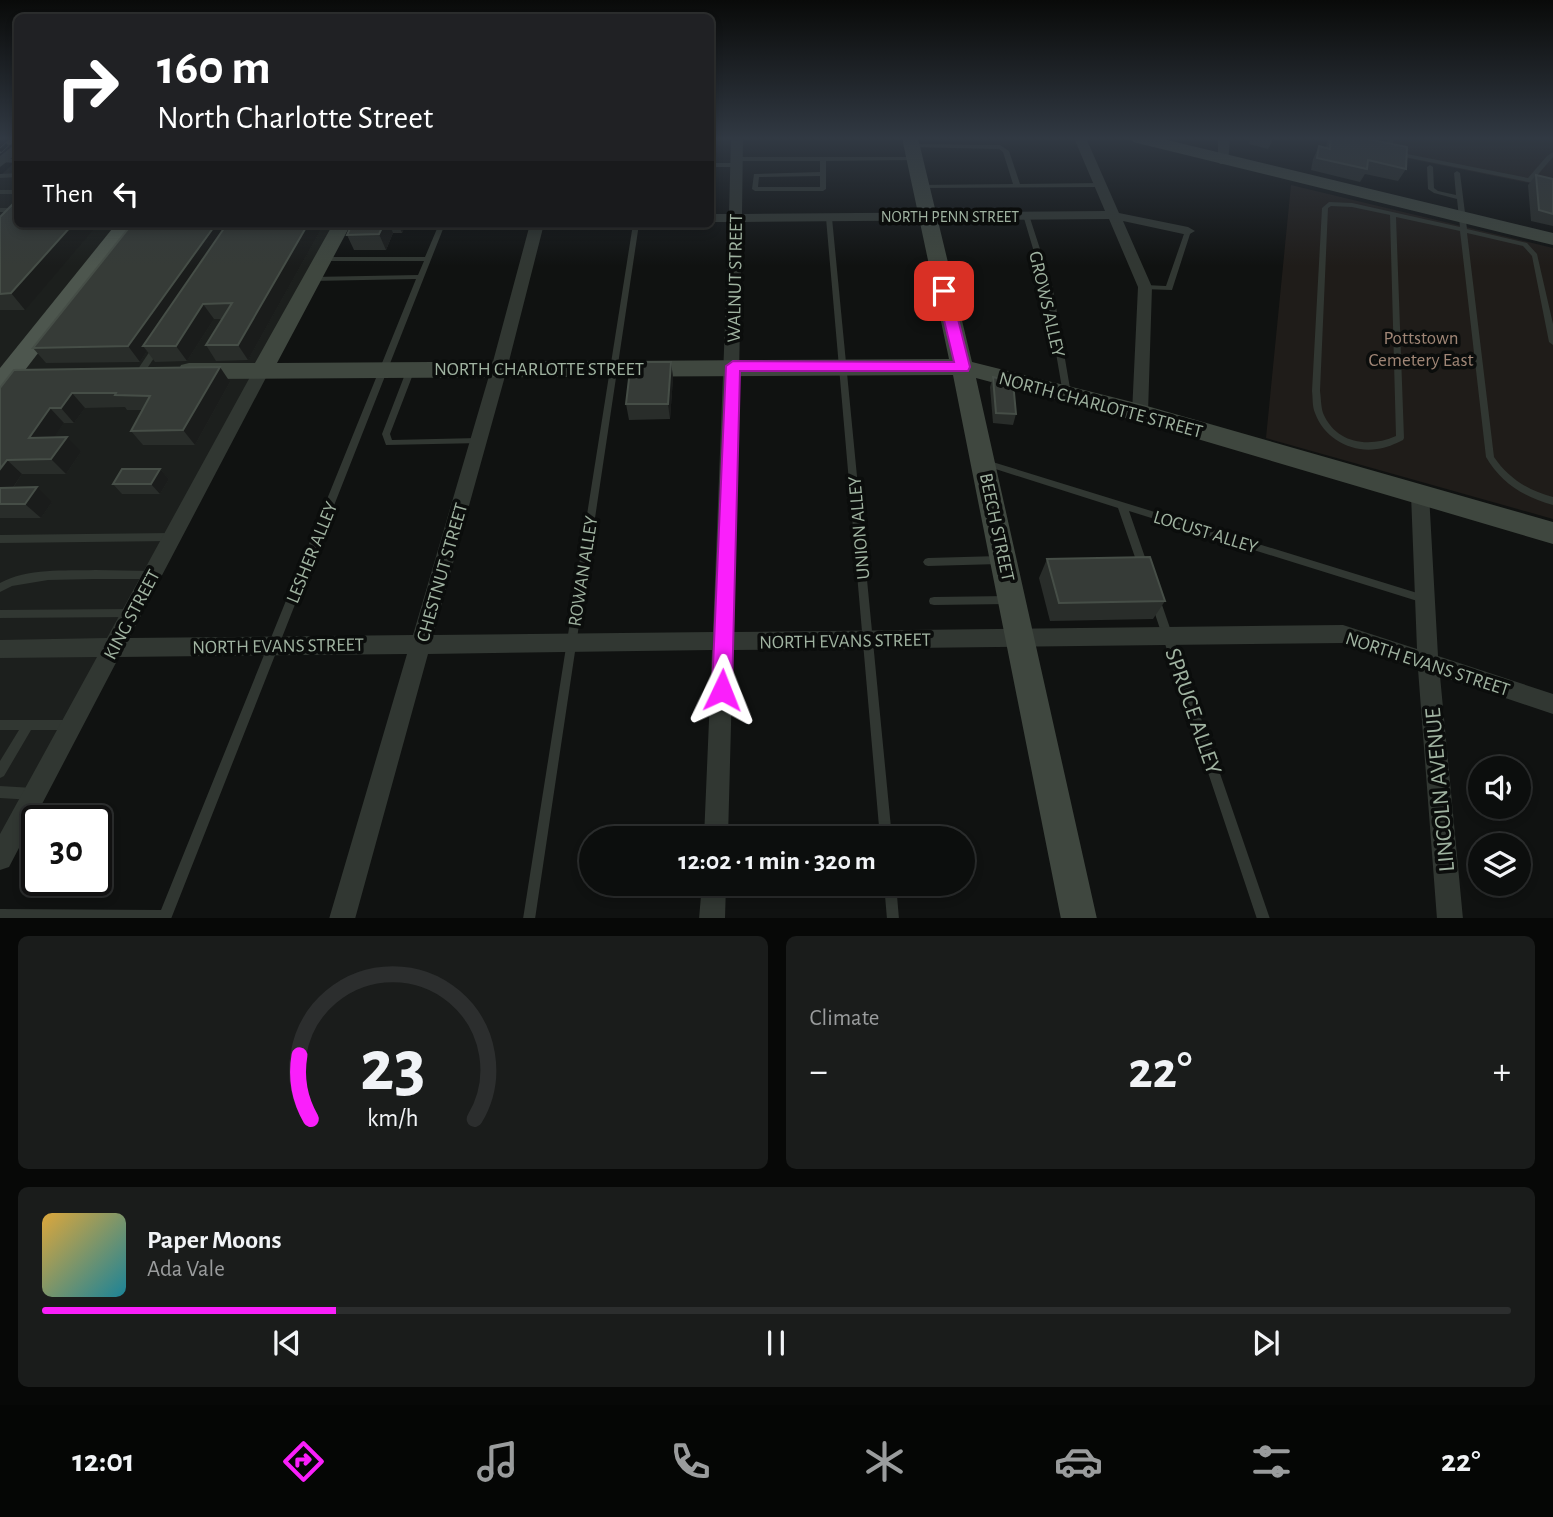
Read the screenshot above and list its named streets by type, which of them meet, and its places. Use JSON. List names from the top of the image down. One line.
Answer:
{"streets":{"main road":["NORTH CHARLOTTE STREET","BEECH STREET"],"street":["NORTH PENN STREET","WALNUT STREET","CHESTNUT STREET","KING STREET","NORTH EVANS STREET","LINCOLN AVENUE"],"lane":["GROWS ALLEY","UNION ALLEY","LOCUST ALLEY","LESHER ALLEY","ROWAN ALLEY","SPRUCE ALLEY"]},"crossings":[["NORTH PENN STREET","WALNUT STREET"],["NORTH PENN STREET","GROWS ALLEY"],["NORTH PENN STREET","BEECH STREET"],["NORTH PENN STREET","UNION ALLEY"],["WALNUT STREET","NORTH CHARLOTTE STREET"],["WALNUT STREET","NORTH EVANS STREET"],["GROWS ALLEY","NORTH CHARLOTTE STREET"],["NORTH CHARLOTTE STREET","BEECH STREET"],["NORTH CHARLOTTE STREET","UNION ALLEY"],["NORTH CHARLOTTE STREET","LESHER ALLEY"],["NORTH CHARLOTTE STREET","ROWAN ALLEY"],["NORTH CHARLOTTE STREET","CHESTNUT STREET"],["NORTH CHARLOTTE STREET","KING STREET"],["NORTH CHARLOTTE STREET","LINCOLN AVENUE"],["BEECH STREET","LOCUST ALLEY"],["BEECH STREET","NORTH EVANS STREET"],["UNION ALLEY","NORTH EVANS STREET"],["LOCUST ALLEY","SPRUCE ALLEY"],["LOCUST ALLEY","LINCOLN AVENUE"],["LESHER ALLEY","NORTH EVANS STREET"],["ROWAN ALLEY","NORTH EVANS STREET"],["CHESTNUT STREET","NORTH EVANS STREET"],["KING STREET","NORTH EVANS STREET"],["NORTH EVANS STREET","SPRUCE ALLEY"],["NORTH EVANS STREET","LINCOLN AVENUE"]],"parks":["Pottstown Cemetery East"],"page":{"turn":["160 m","North Charlotte Street"],"then":"Then","limit":"30","trip":"12:02 · 1 min · 320 m","tile":"Climate","heat":["−","22°","+"],"song":["Paper Moons","Ada Vale"],"tabs":["12:01","22°"],"gauge":["23","km/h"]}}
